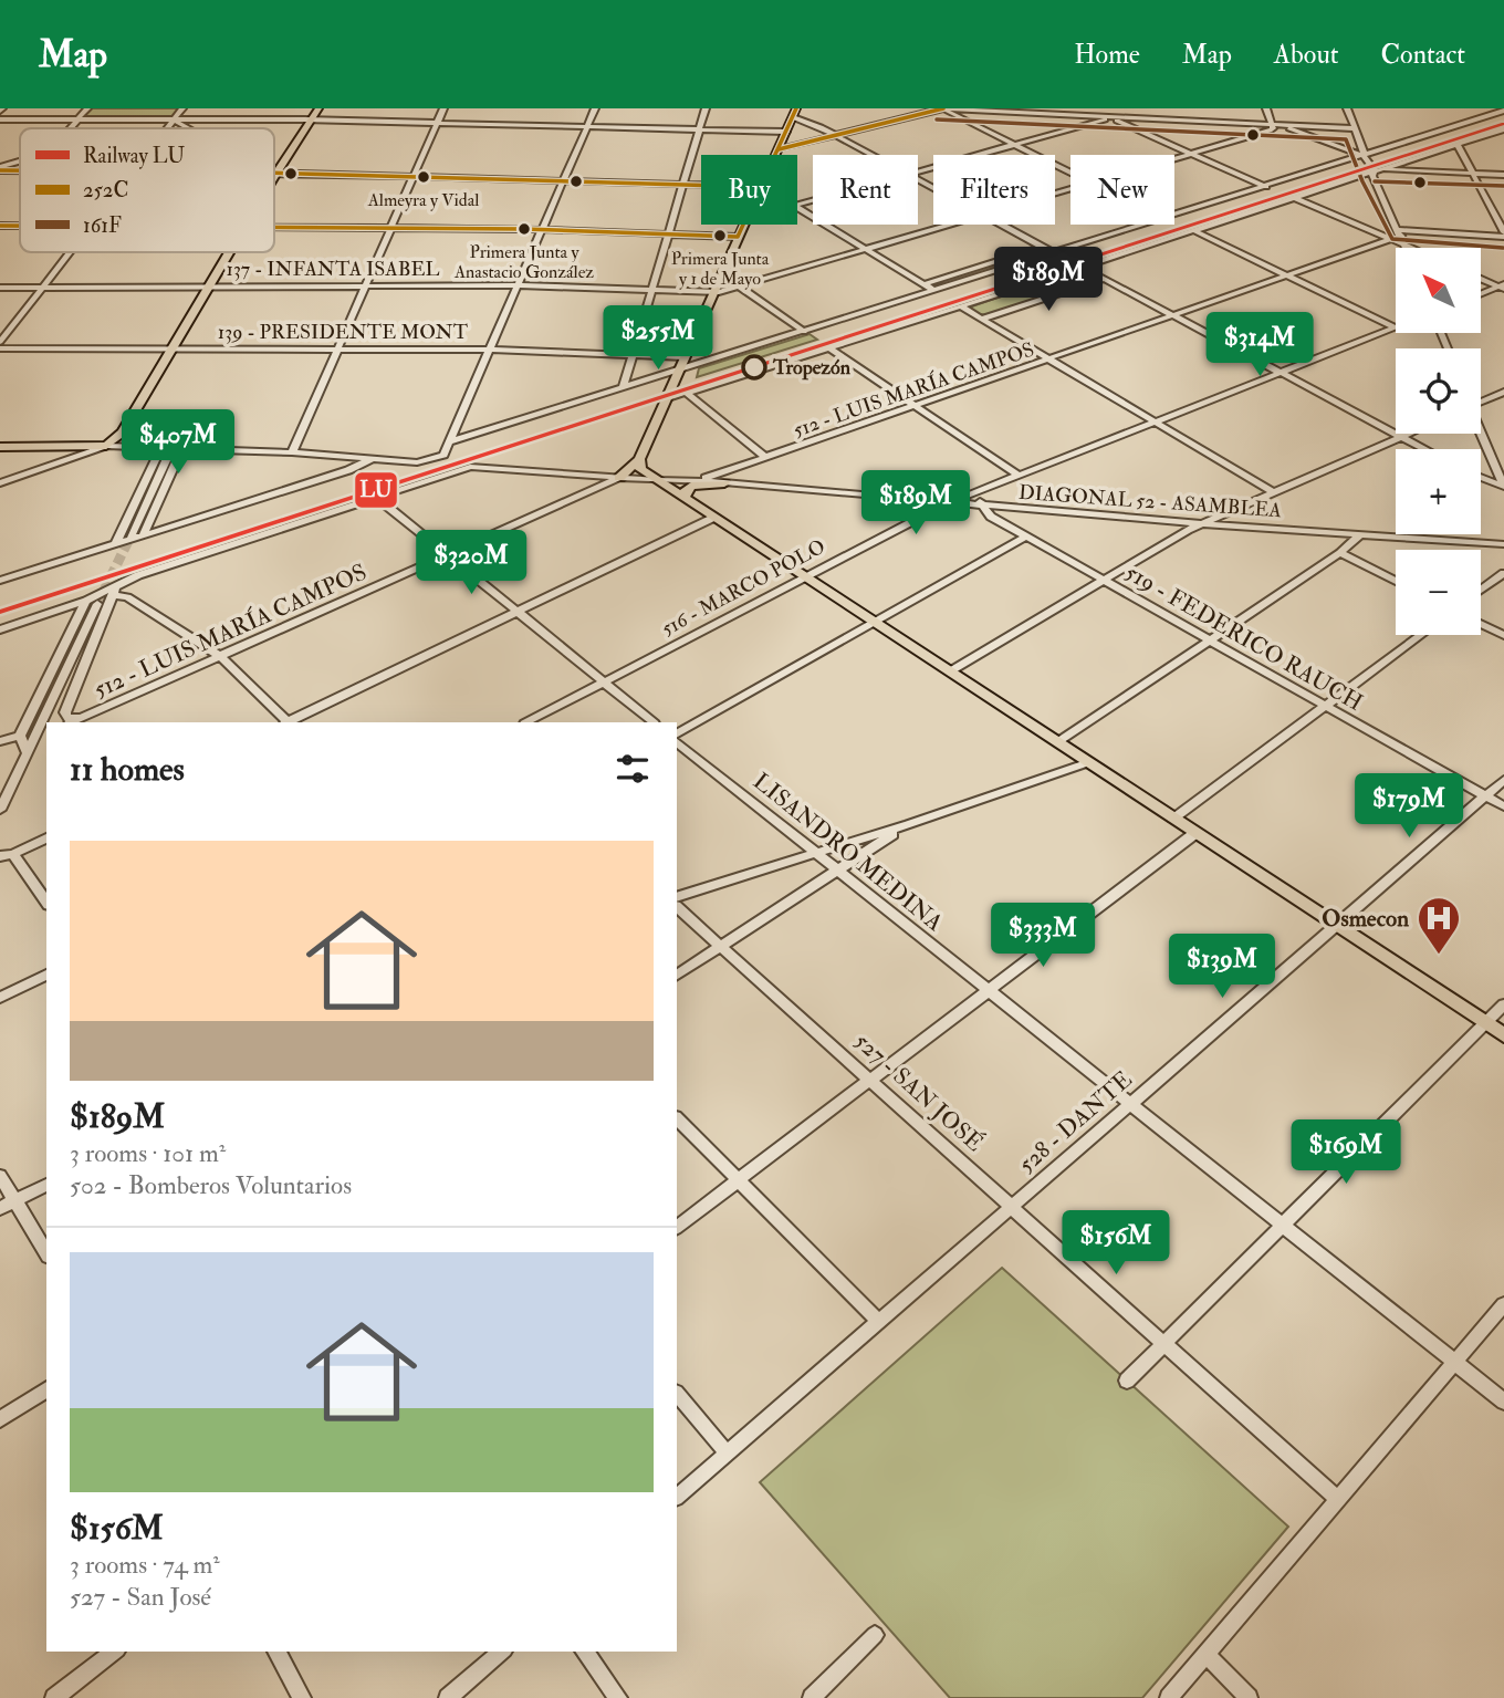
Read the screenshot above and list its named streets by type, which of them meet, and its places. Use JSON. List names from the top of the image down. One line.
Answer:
{"streets":{"street":["137 - INFANTA ISABEL","139 - PRESIDENTE MONT","512 - LUIS MARÍA CAMPOS","DIAGONAL 52 - ASAMBLEA","516 - MARCO POLO","519 - FEDERICO RAUCH","LISANDRO MEDINA","527 - SAN JOSÉ","528 - DANTE"]},"crossings":[["512 - LUIS MARÍA CAMPOS","DIAGONAL 52 - ASAMBLEA"],["DIAGONAL 52 - ASAMBLEA","516 - MARCO POLO"],["DIAGONAL 52 - ASAMBLEA","519 - FEDERICO RAUCH"],["516 - MARCO POLO","519 - FEDERICO RAUCH"],["519 - FEDERICO RAUCH","528 - DANTE"],["LISANDRO MEDINA","528 - DANTE"],["527 - SAN JOSÉ","528 - DANTE"]],"places":{"other":["Almeyra y Vidal","Primera Junta y Anastacio González","Primera Junta y 1 de Mayo","Tropezón"],"hospital":["Osmecon"]},"lines":["transit line 252C","transit line 161F","rail line LU"],"legend":["Railway LU","252C","161F"],"north":"top left","page":{"header":"Map","nav":["Home","Map","About","Contact"],"chip":["Buy","Rent","Filters","New"],"price":["$189M","$255M","$314M","$407M","$189M","$320M","$179M","$333M","$139M","$169M","$156M"],"map_buttons":["+","−"],"heading":"11 homes","list":[{"name":"$189M","note":"3 rooms · 101 m² · 502 - Bomberos Voluntarios"},{"name":"$156M","note":"3 rooms · 74 m² · 527 - San José"}]}}
